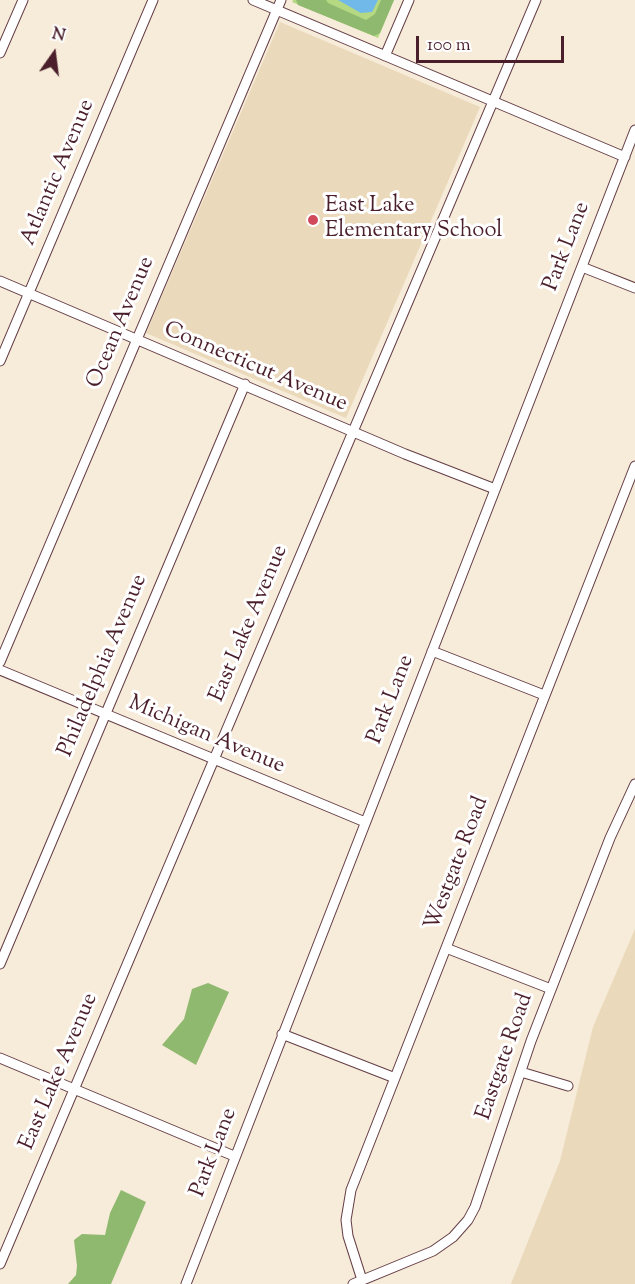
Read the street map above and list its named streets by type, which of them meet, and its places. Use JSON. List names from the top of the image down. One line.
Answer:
{"streets":{"street":["Atlantic Avenue","Park Lane","Ocean Avenue","Connecticut Avenue","East Lake Avenue","Philadelphia Avenue","Michigan Avenue","Westgate Road","Eastgate Road"]},"crossings":[["Atlantic Avenue","Connecticut Avenue"],["Park Lane","Connecticut Avenue"],["Park Lane","Michigan Avenue"],["Ocean Avenue","Connecticut Avenue"],["Connecticut Avenue","East Lake Avenue"],["Connecticut Avenue","Philadelphia Avenue"],["East Lake Avenue","Michigan Avenue"],["Philadelphia Avenue","Michigan Avenue"],["Westgate Road","Eastgate Road"]],"places":["East Lake Elementary School"],"scale_bar":"100 m","north":"top"}
